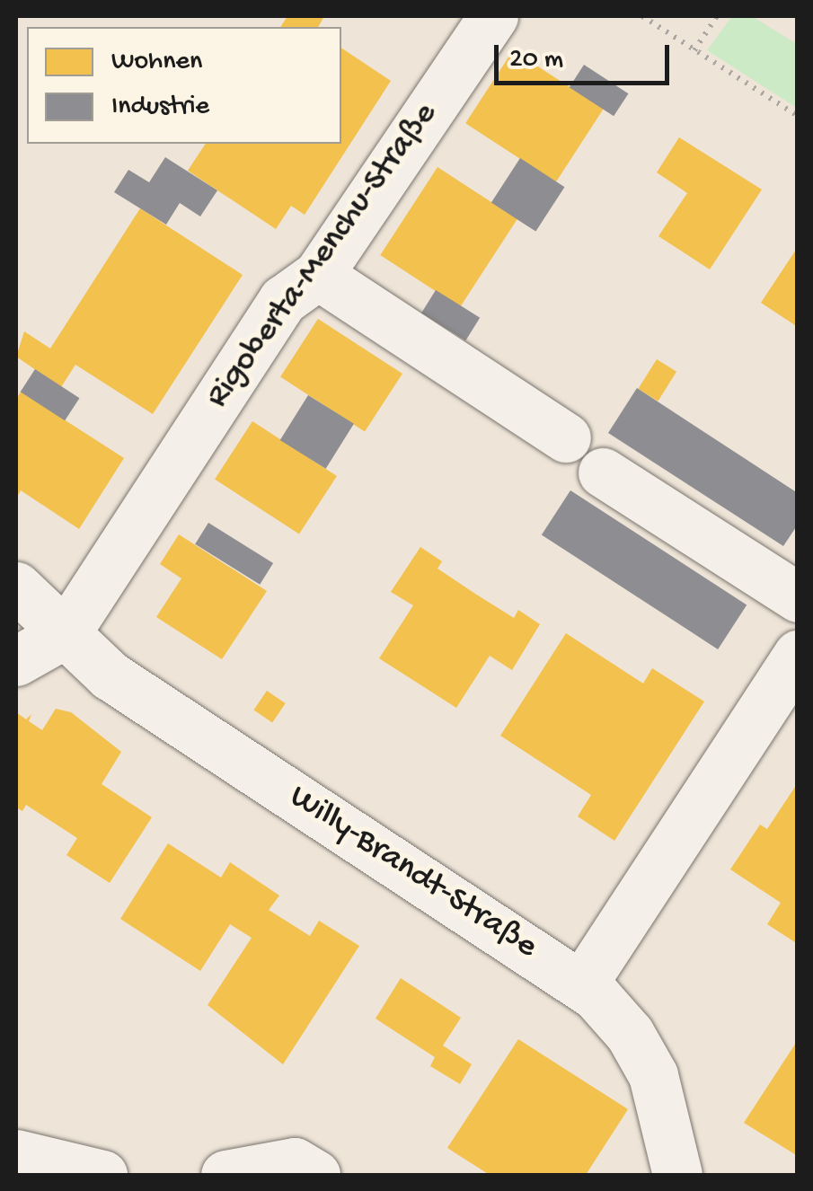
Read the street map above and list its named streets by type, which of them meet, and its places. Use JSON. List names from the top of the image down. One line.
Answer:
{"streets":{"street":["Rigoberta-Menchu-Straße","Willy-Brandt-Straße"]},"crossings":[["Rigoberta-Menchu-Straße","Willy-Brandt-Straße"]],"legend":["Wohnen","Industrie"],"scale_bar":"20 m"}
